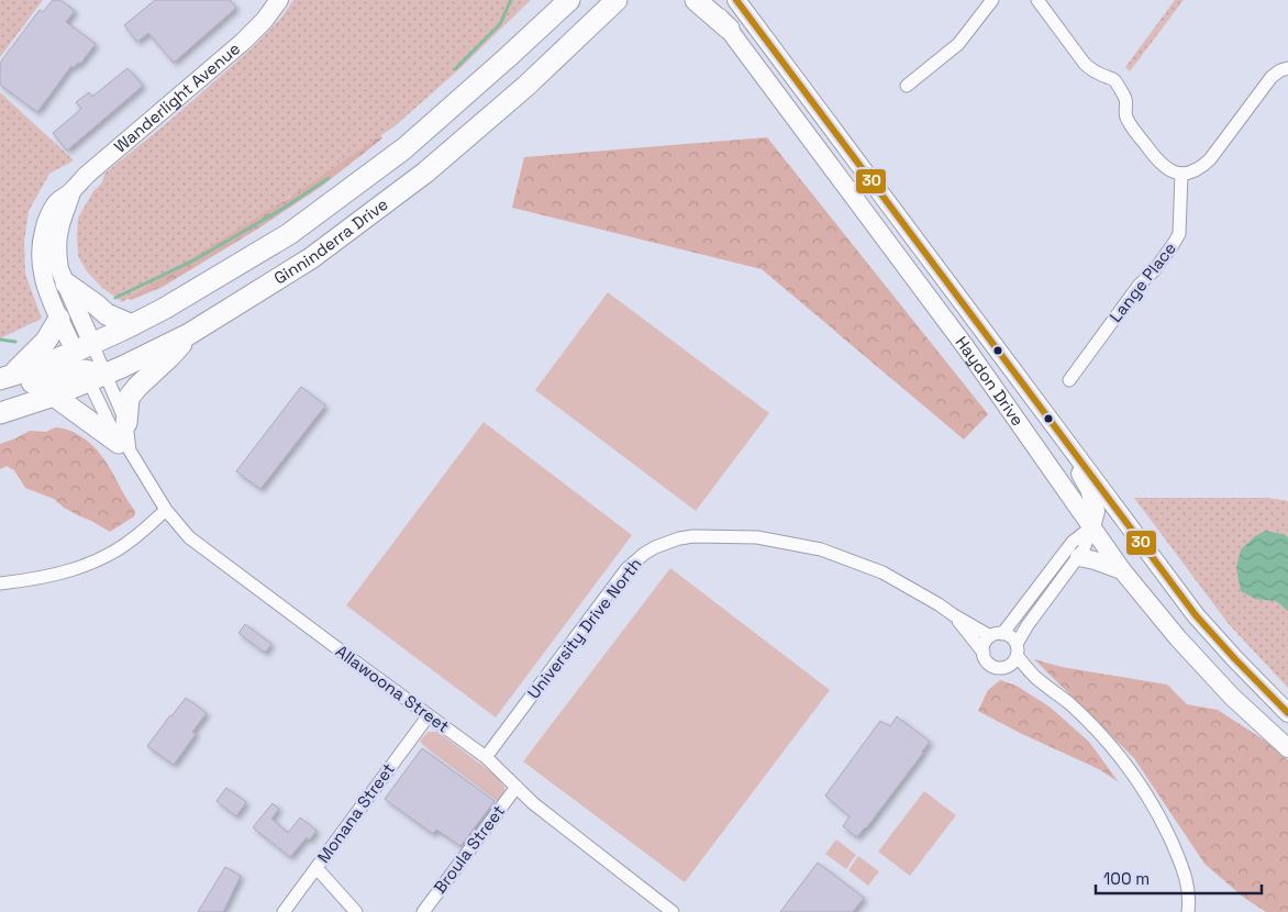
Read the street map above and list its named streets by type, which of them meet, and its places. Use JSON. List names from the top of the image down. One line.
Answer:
{"streets":{"main road":["Wanderlight Avenue","Ginninderra Drive","Haydon Drive"],"street":["Lange Place","University Drive North","Allawoona Street","Monana Street","Broula Street"]},"crossings":[["Wanderlight Avenue","Ginninderra Drive"],["Wanderlight Avenue","Allawoona Street"],["Ginninderra Drive","Allawoona Street"],["University Drive North","Allawoona Street"],["Allawoona Street","Monana Street"],["Allawoona Street","Broula Street"]],"lines":["transit line 30"],"scale_bar":"100 m"}
